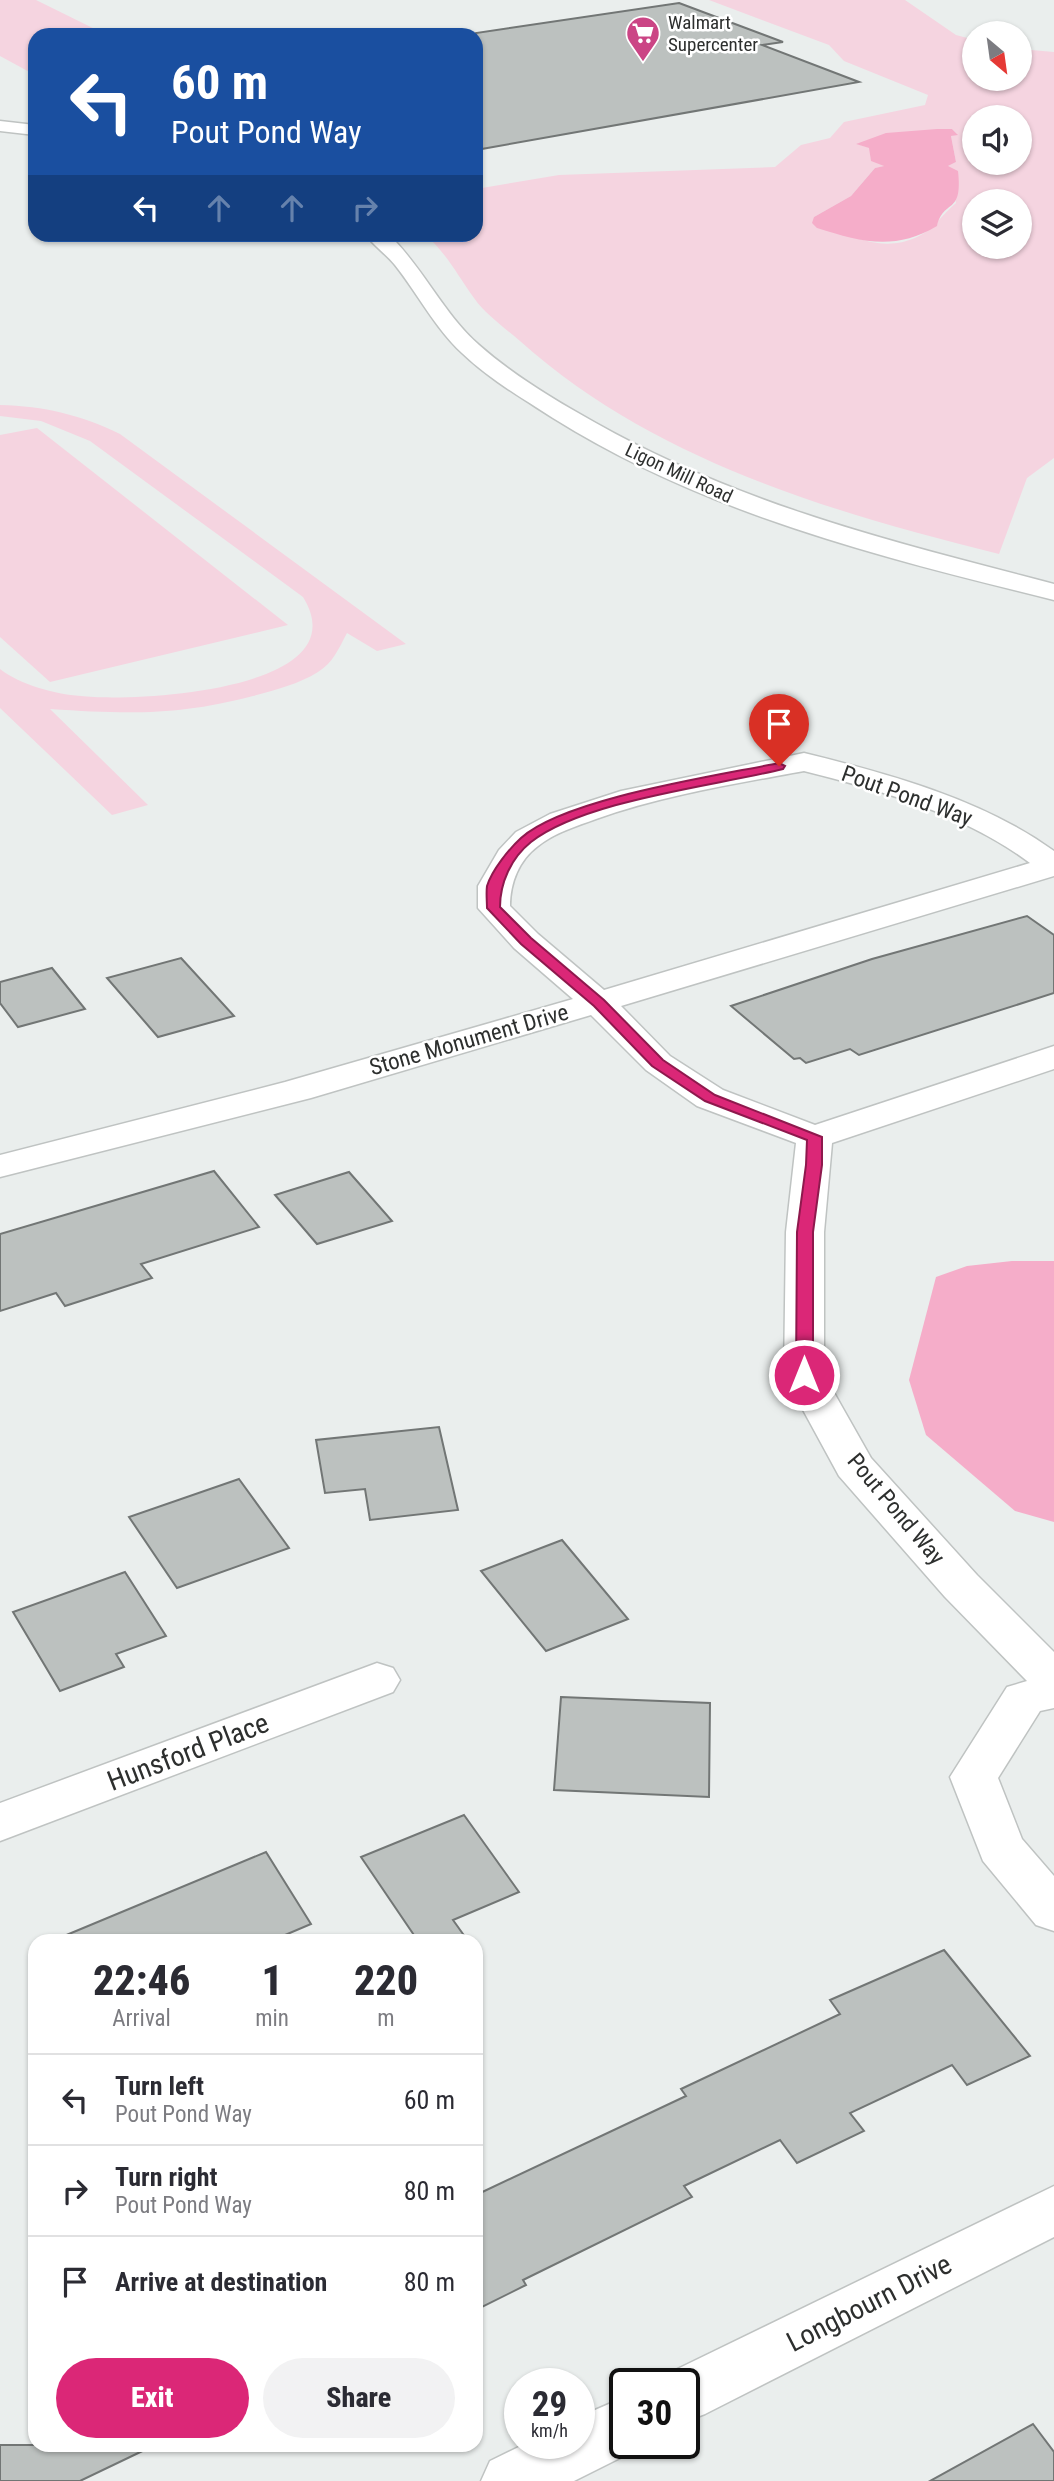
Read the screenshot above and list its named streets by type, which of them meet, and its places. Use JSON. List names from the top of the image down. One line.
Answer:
{"streets":{"street":["Ligon Mill Road","Pout Pond Way","Stone Monument Drive","Hunsford Place","Longbourn Drive"]},"crossings":[["Pout Pond Way","Stone Monument Drive"]],"places":{"supermarket":["Walmart Supercenter"]},"north":"bottom right","page":{"turn":["60 m","Pout Pond Way"],"eta":["22:46","Arrival","1","min","220","m"],"list":[{"name":"Turn left","note":"Pout Pond Way","value":"60 m"},{"name":"Turn right","note":"Pout Pond Way","value":"80 m"},{"name":"Arrive at destination","value":"80 m"}],"buttons":["Exit","Share"],"speed":"29 km/h","limit":"30"}}
